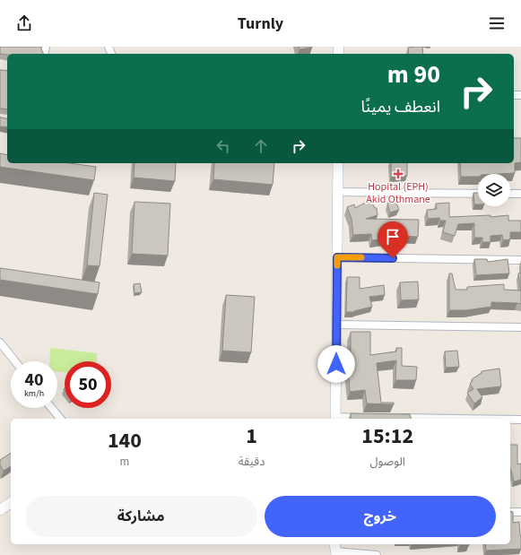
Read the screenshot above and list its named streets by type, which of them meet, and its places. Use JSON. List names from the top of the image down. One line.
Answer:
{"places":{"health":["Hopital (EPH) Akid Othmane"]},"page":{"header":"Turnly","turn":["90 m","انعطف يمينًا"],"speed":"40 km/h","limit":"50","eta":["15:12","الوصول","1","دقيقة","140","m"],"buttons":["خروج","مشاركة"]}}
